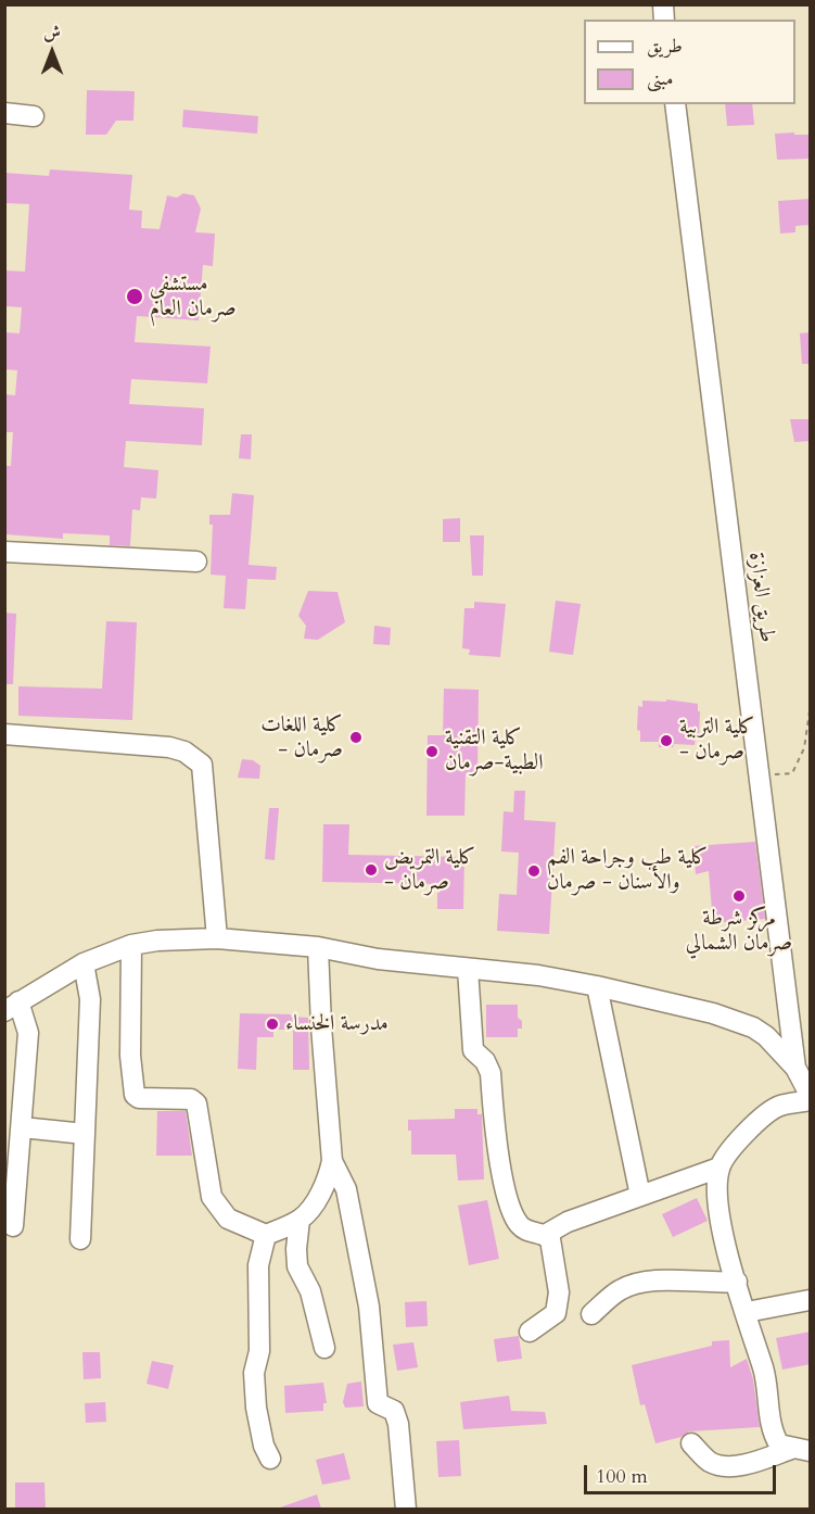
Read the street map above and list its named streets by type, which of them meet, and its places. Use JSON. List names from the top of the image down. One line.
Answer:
{"streets":{"street":["طريق العزازة"]},"places":["مستشفي صرمان العام","كلية اللغات - صرمان","كلية التربية - صرمان","كلية التقنية الطبية-صرمان","كلية التمريض - صرمان","كلية طب وجراحة الفم والأسنان - صرمان","مركز شرطة صرمان الشمالي","مدرسة الخنساء"],"legend":["طريق","مبنى"],"scale_bar":"100 m","north":"top"}
